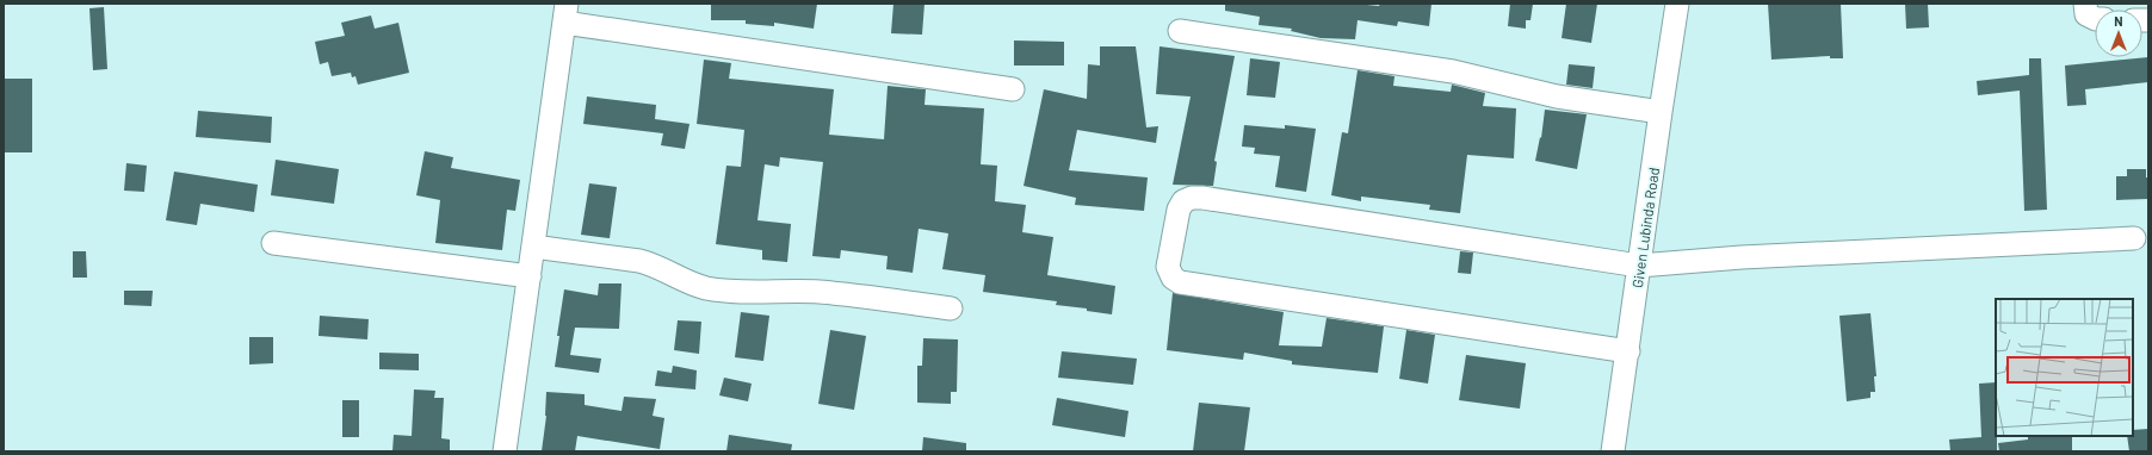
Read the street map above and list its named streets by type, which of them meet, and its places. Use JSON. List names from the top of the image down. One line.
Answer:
{"streets":{"street":["Given Lubinda Road"]},"north":"top"}
